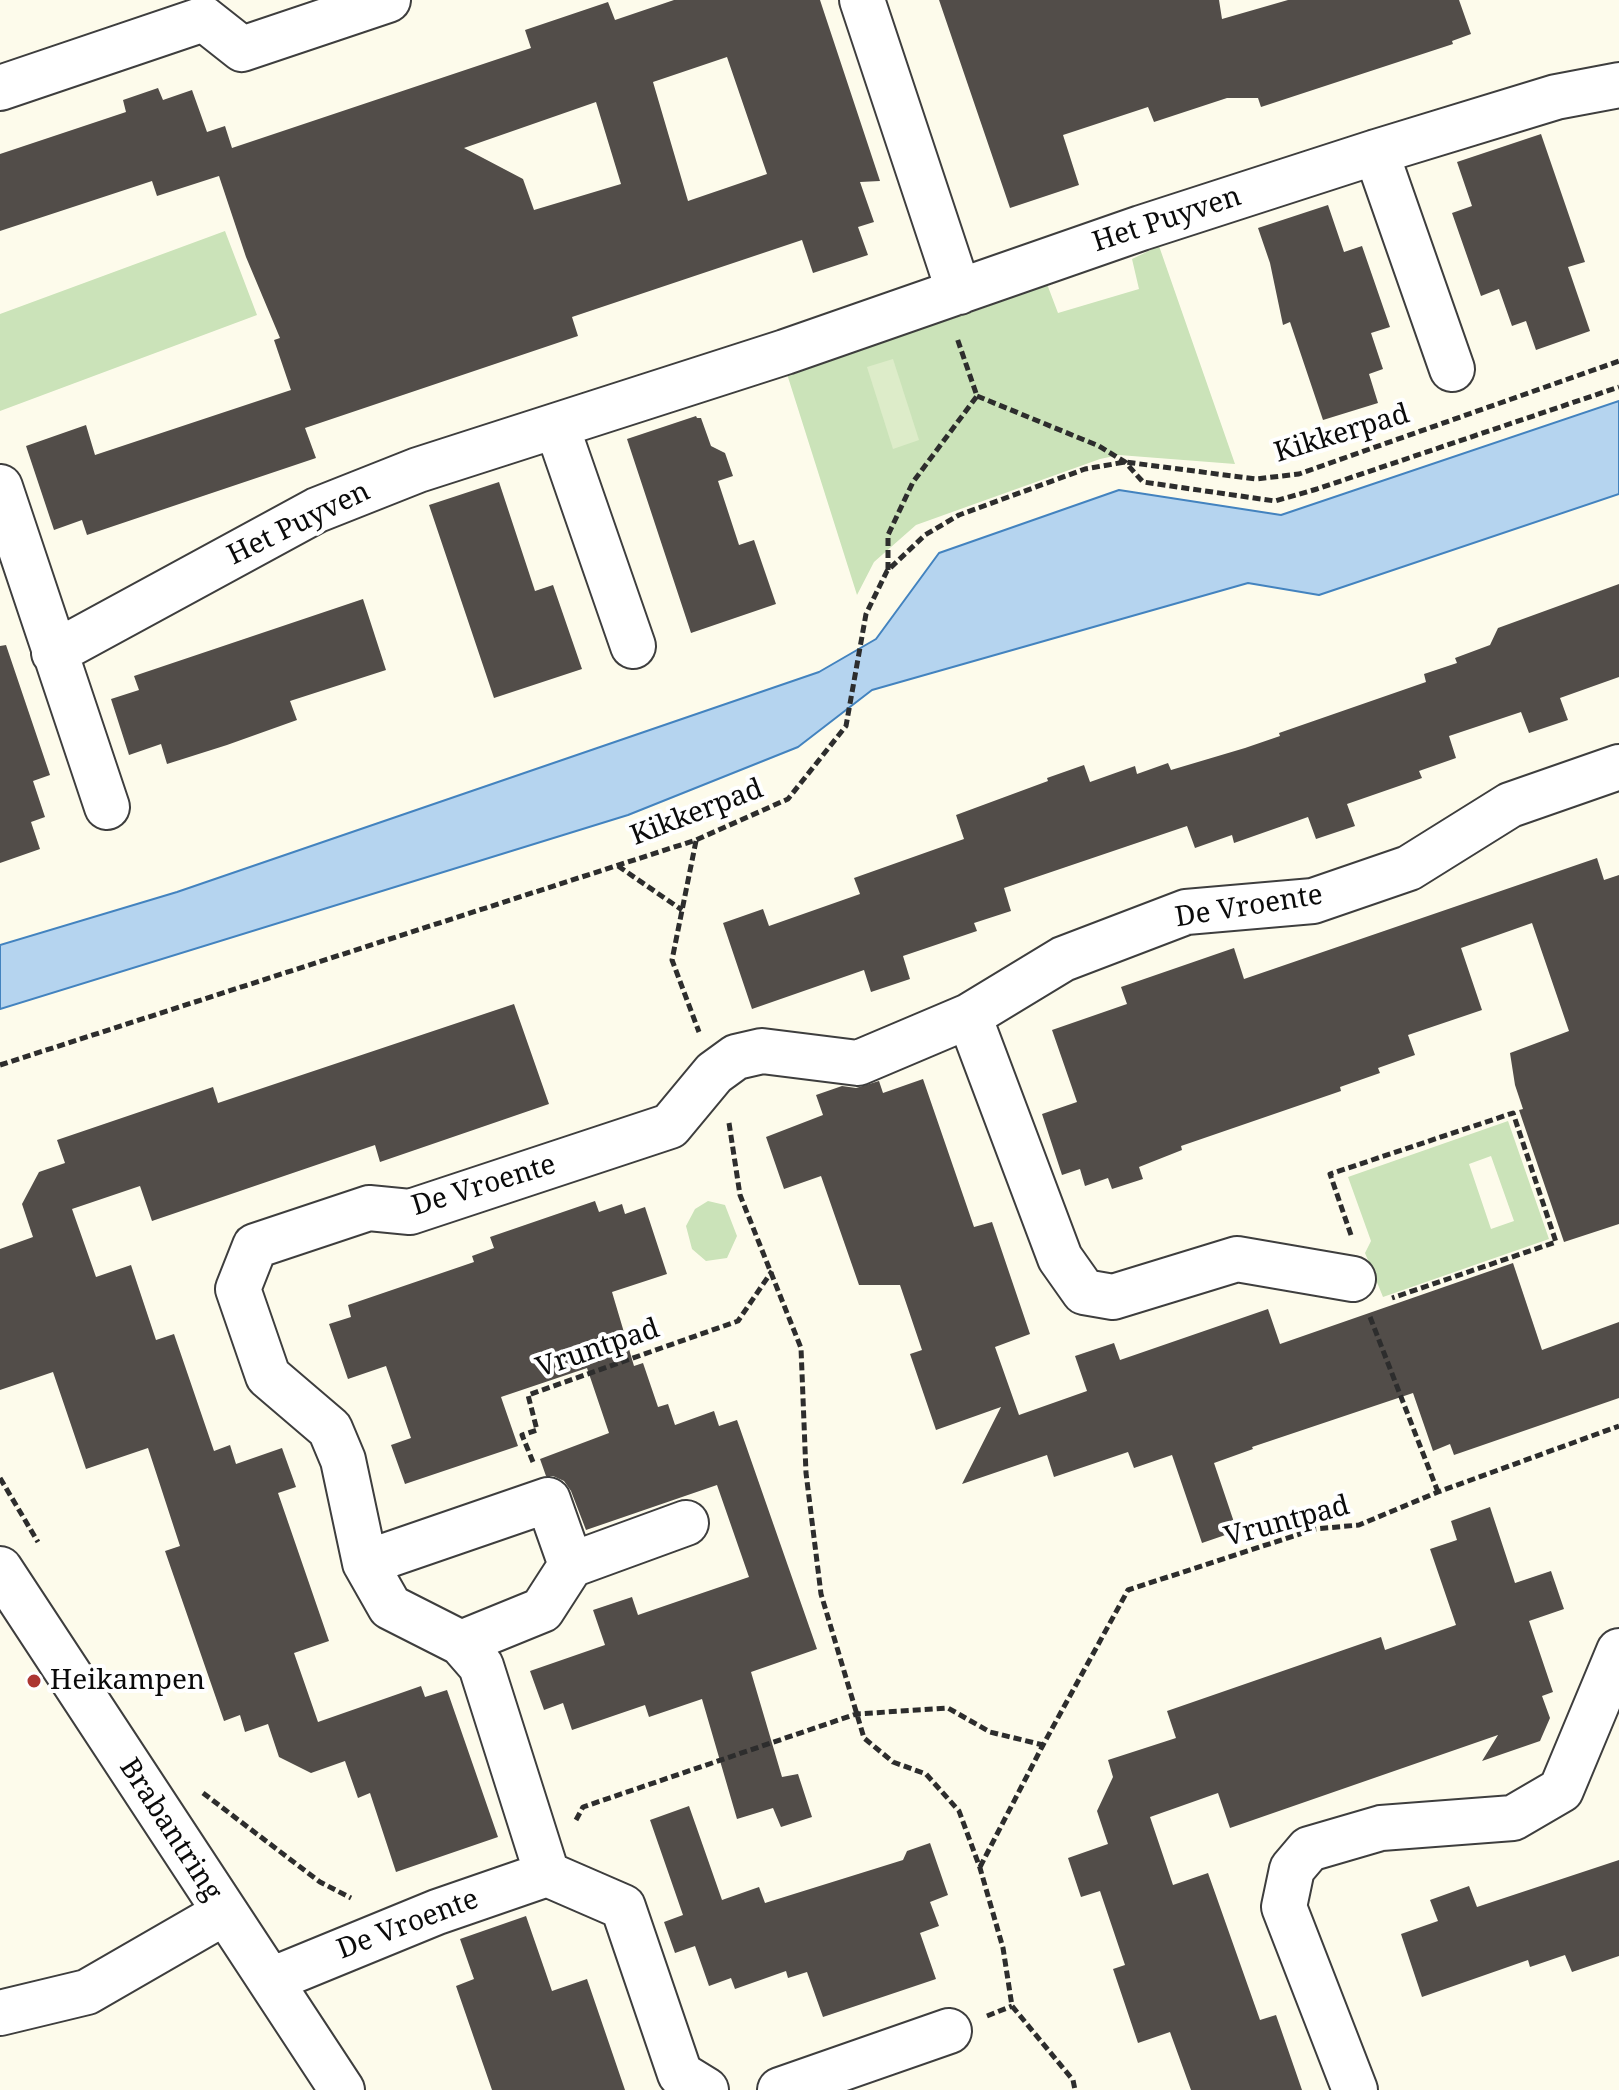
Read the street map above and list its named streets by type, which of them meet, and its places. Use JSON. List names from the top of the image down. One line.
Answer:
{"streets":{"street":["Het Puyven","De Vroente","Brabantring"],"path":["Kikkerpad","Vruntpad"]},"crossings":[["De Vroente","Brabantring"]],"places":["Heikampen"]}
